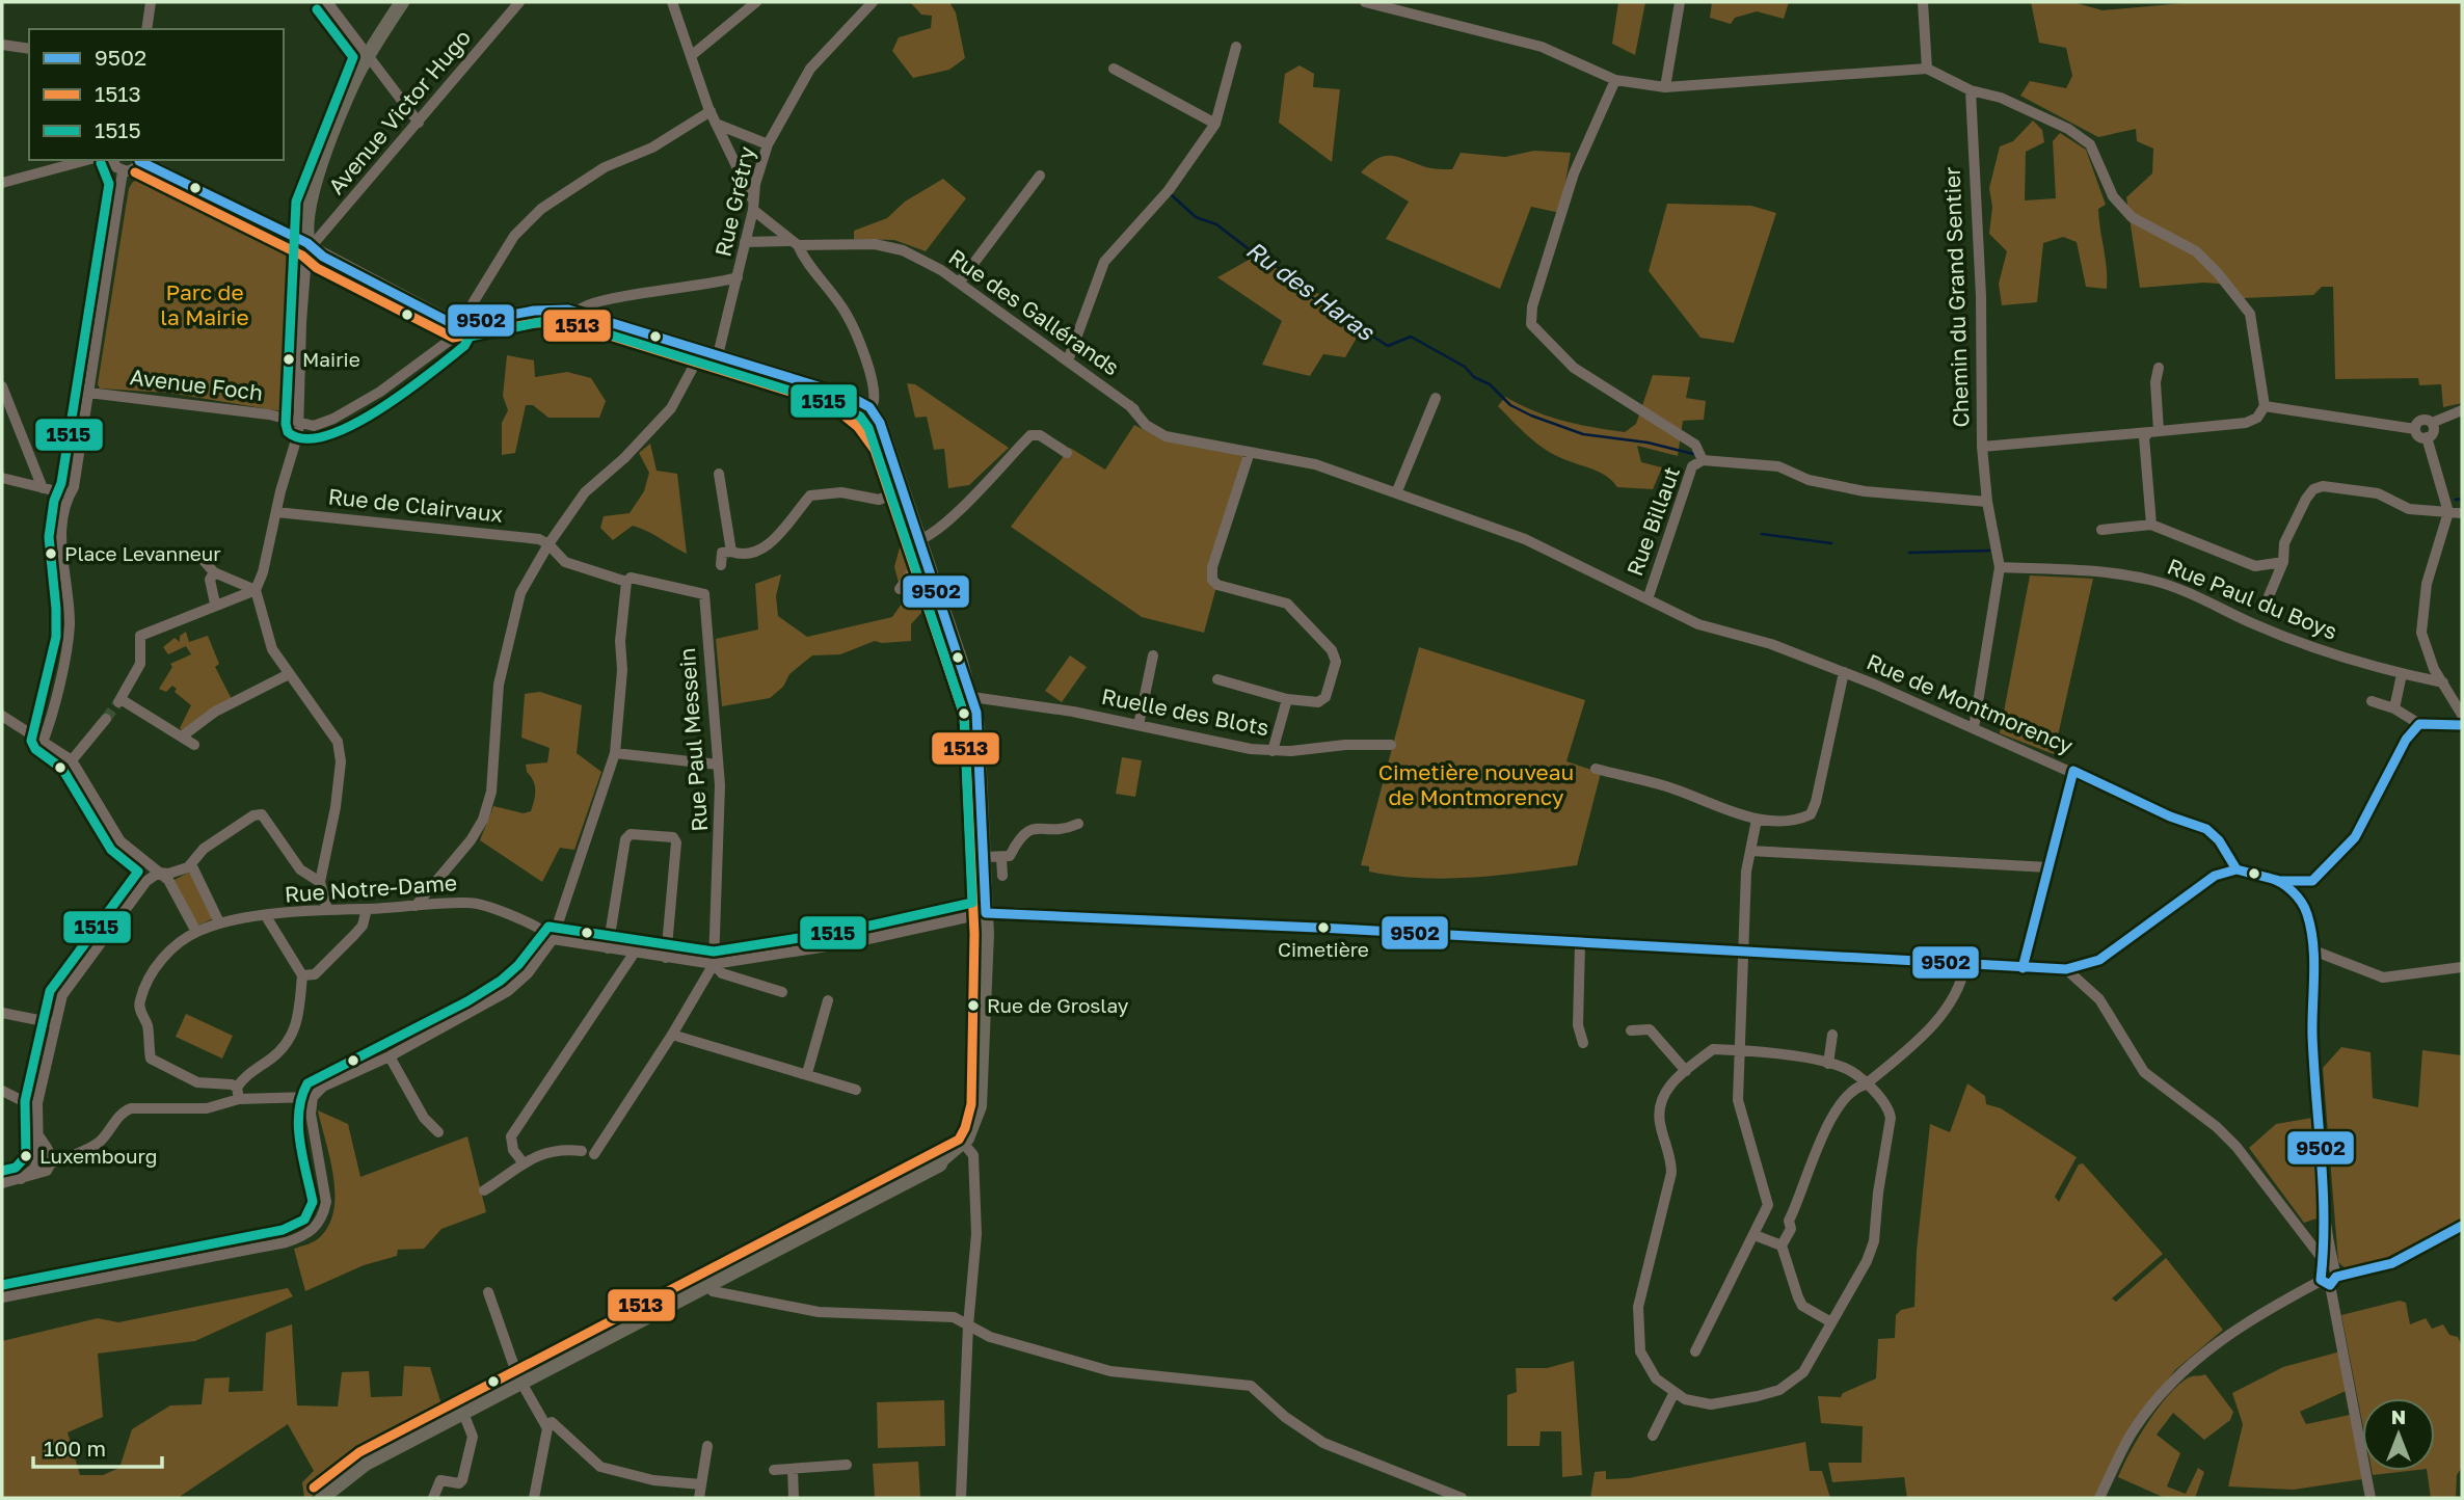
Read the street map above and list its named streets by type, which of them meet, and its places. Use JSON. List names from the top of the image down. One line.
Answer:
{"streets":{"street":["Avenue Victor Hugo","Rue Grétry","Chemin du Grand Sentier","Rue des Gallérands","Avenue Foch","Rue de Clairvaux","Rue Billaut","Rue Paul du Boys","Rue de Montmorency","Ruelle des Blots","Rue Paul Messein","Rue Notre-Dame"]},"crossings":[["Rue Grétry","Rue des Gallérands"],["Chemin du Grand Sentier","Rue Paul du Boys"],["Chemin du Grand Sentier","Rue de Montmorency"],["Rue des Gallérands","Rue de Montmorency"],["Rue de Clairvaux","Rue Paul Messein"],["Rue Billaut","Rue de Montmorency"],["Rue Paul Messein","Rue Notre-Dame"]],"water":["Ru des Haras"],"parks":["Parc de la Mairie","Cimetière nouveau de Montmorency"],"places":["Mairie","Place Levanneur","Cimetière","Rue de Groslay","Luxembourg"],"lines":["transit line 1515","transit line 9502","transit line 1513"],"legend":["9502","1513","1515"],"scale_bar":"100 m","north":"top"}
